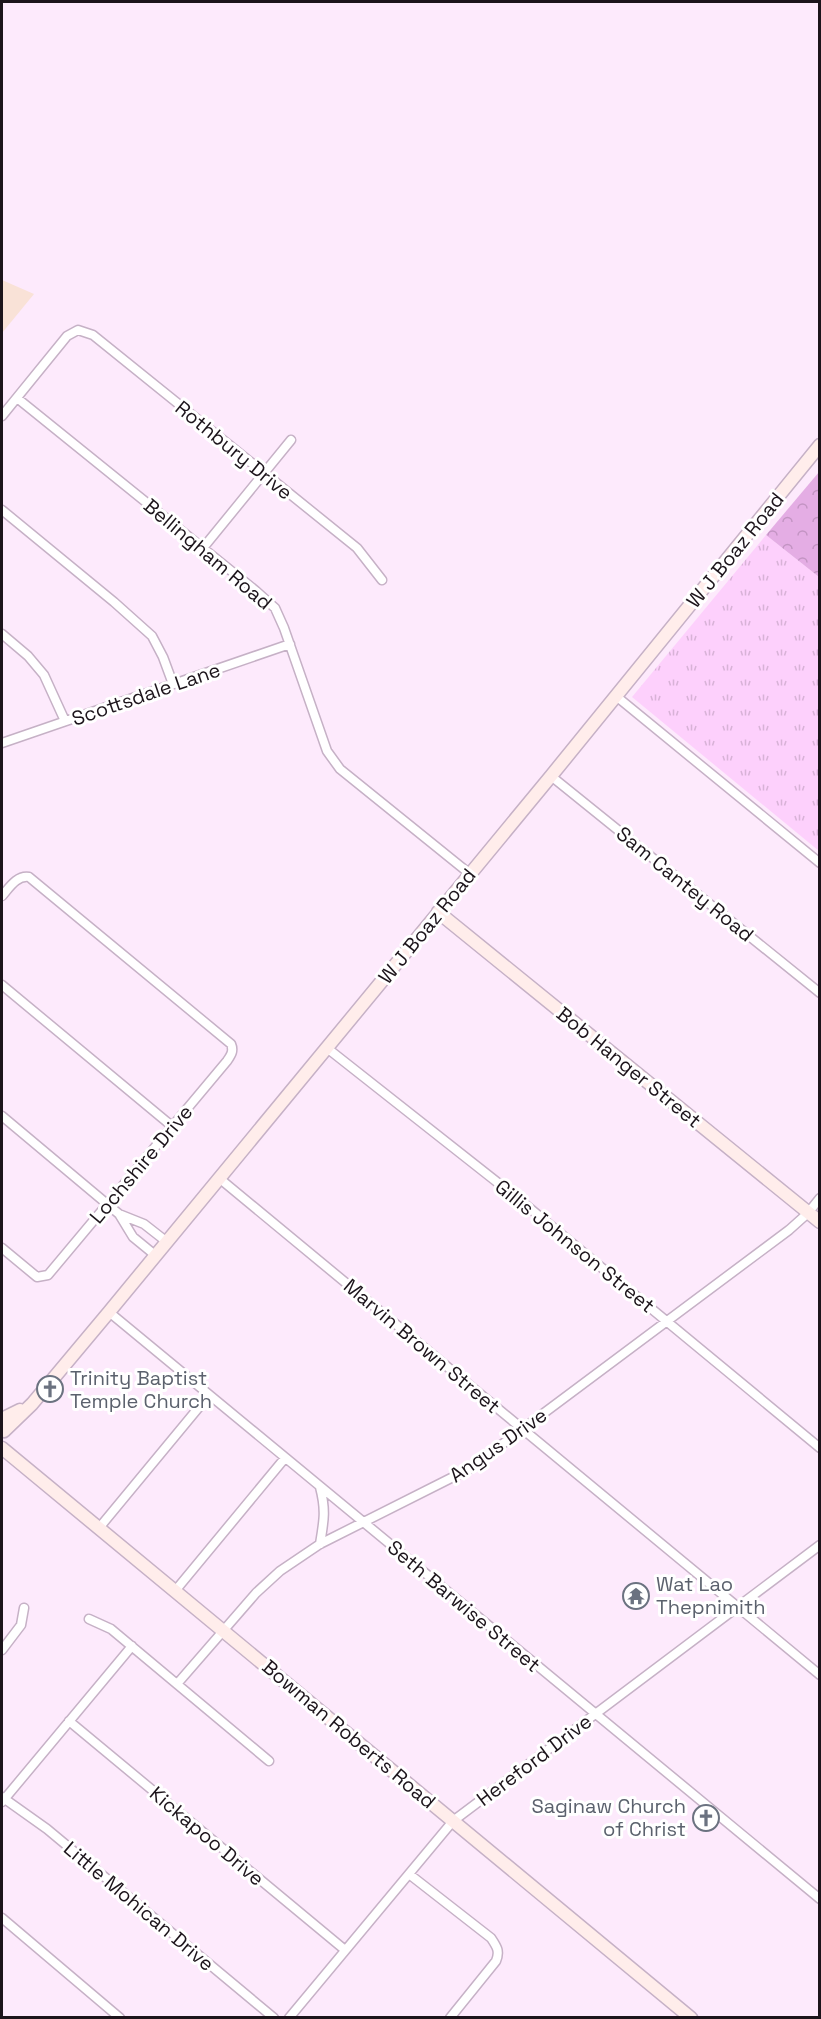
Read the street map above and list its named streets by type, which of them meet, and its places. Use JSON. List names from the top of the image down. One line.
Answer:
{"streets":{"street":["Rothbury Drive","W J Boaz Road","Bellingham Road","Scottsdale Lane","Sam Cantey Road","Bob Hanger Street","Lochshire Drive","Gillis Johnson Street","Marvin Brown Street","Angus Drive","Seth Barwise Street","Bowman Roberts Road","Hereford Drive","Kickapoo Drive","Little Mohican Drive"]},"crossings":[["Rothbury Drive","Bellingham Road"],["W J Boaz Road","Bellingham Road"],["W J Boaz Road","Sam Cantey Road"],["W J Boaz Road","Bob Hanger Street"],["W J Boaz Road","Gillis Johnson Street"],["W J Boaz Road","Marvin Brown Street"],["W J Boaz Road","Seth Barwise Street"],["Bellingham Road","Scottsdale Lane"],["Bob Hanger Street","Angus Drive"],["Gillis Johnson Street","Angus Drive"],["Marvin Brown Street","Angus Drive"],["Marvin Brown Street","Hereford Drive"],["Angus Drive","Seth Barwise Street"],["Angus Drive","Bowman Roberts Road"],["Seth Barwise Street","Hereford Drive"],["Bowman Roberts Road","Hereford Drive"],["Hereford Drive","Kickapoo Drive"]],"places":{"church":["Trinity Baptist Temple Church","Saginaw Church of Christ"],"temple":["Wat Lao Thepnimith"]}}
